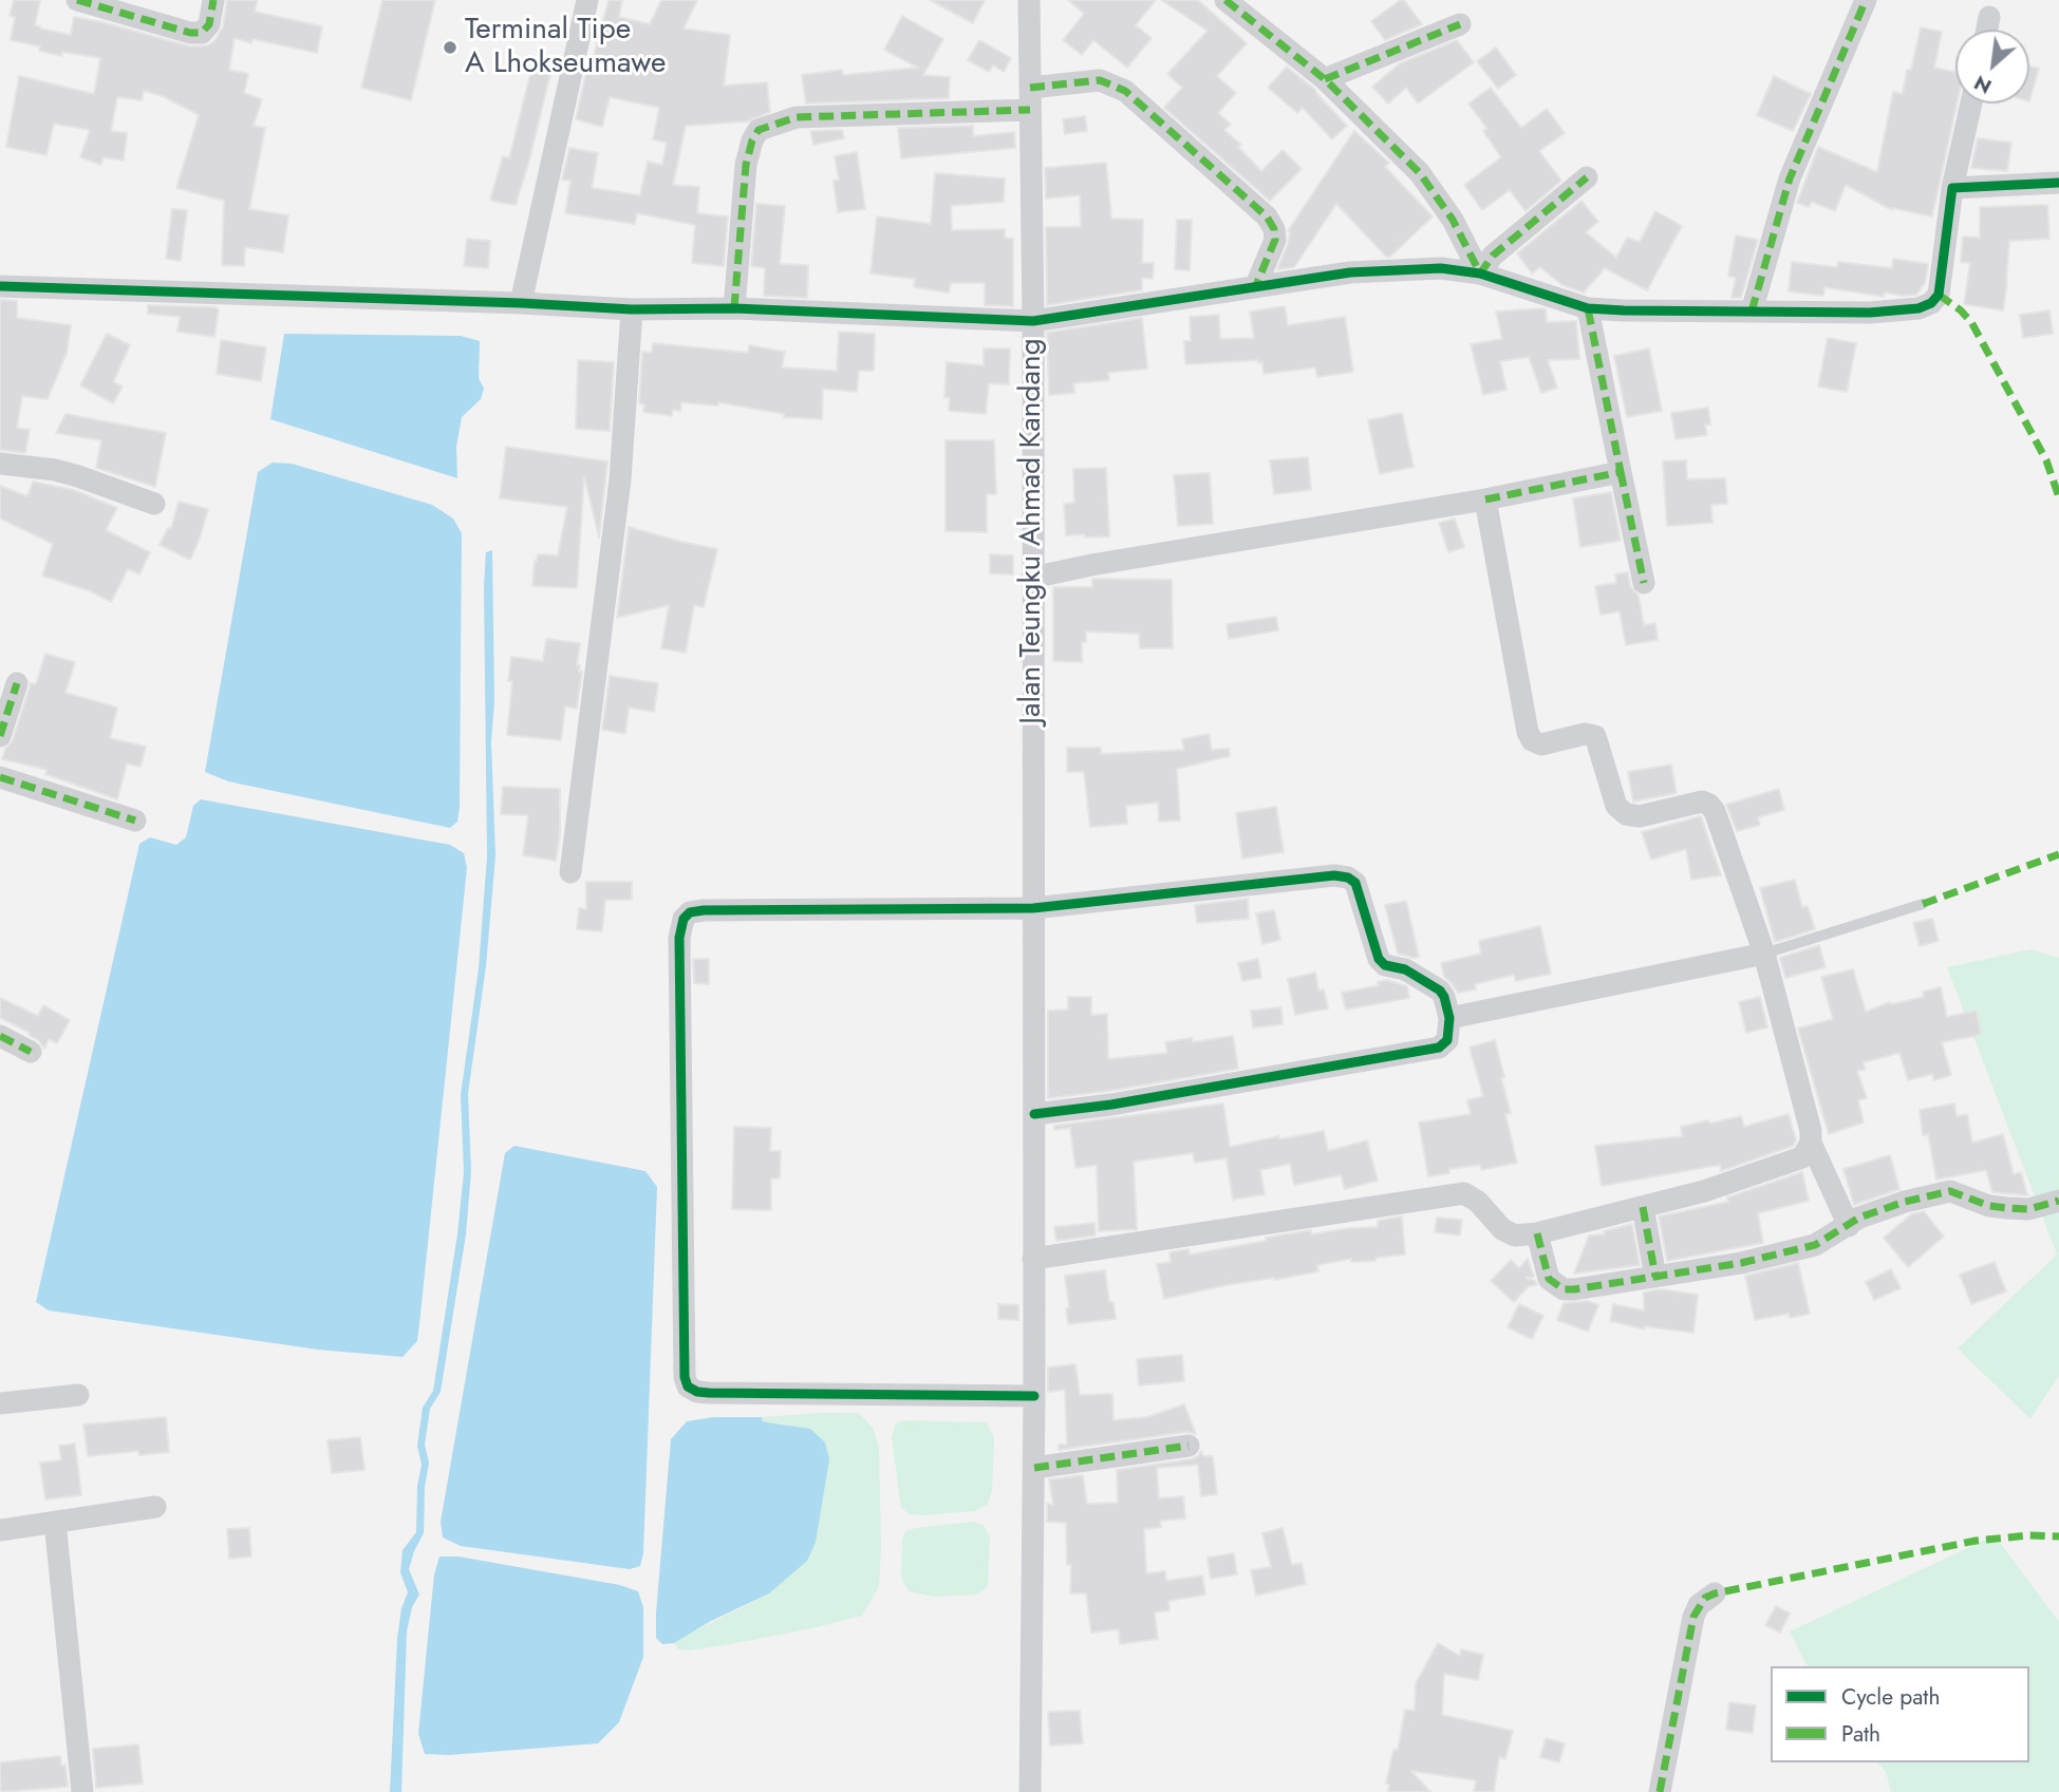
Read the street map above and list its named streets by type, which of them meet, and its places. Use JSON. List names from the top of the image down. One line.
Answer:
{"streets":{"street":["Jalan Teungku Ahmad Kandang"]},"places":["Terminal Tipe A Lhokseumawe"],"legend":["Cycle path","Path"],"north":"bottom left"}
